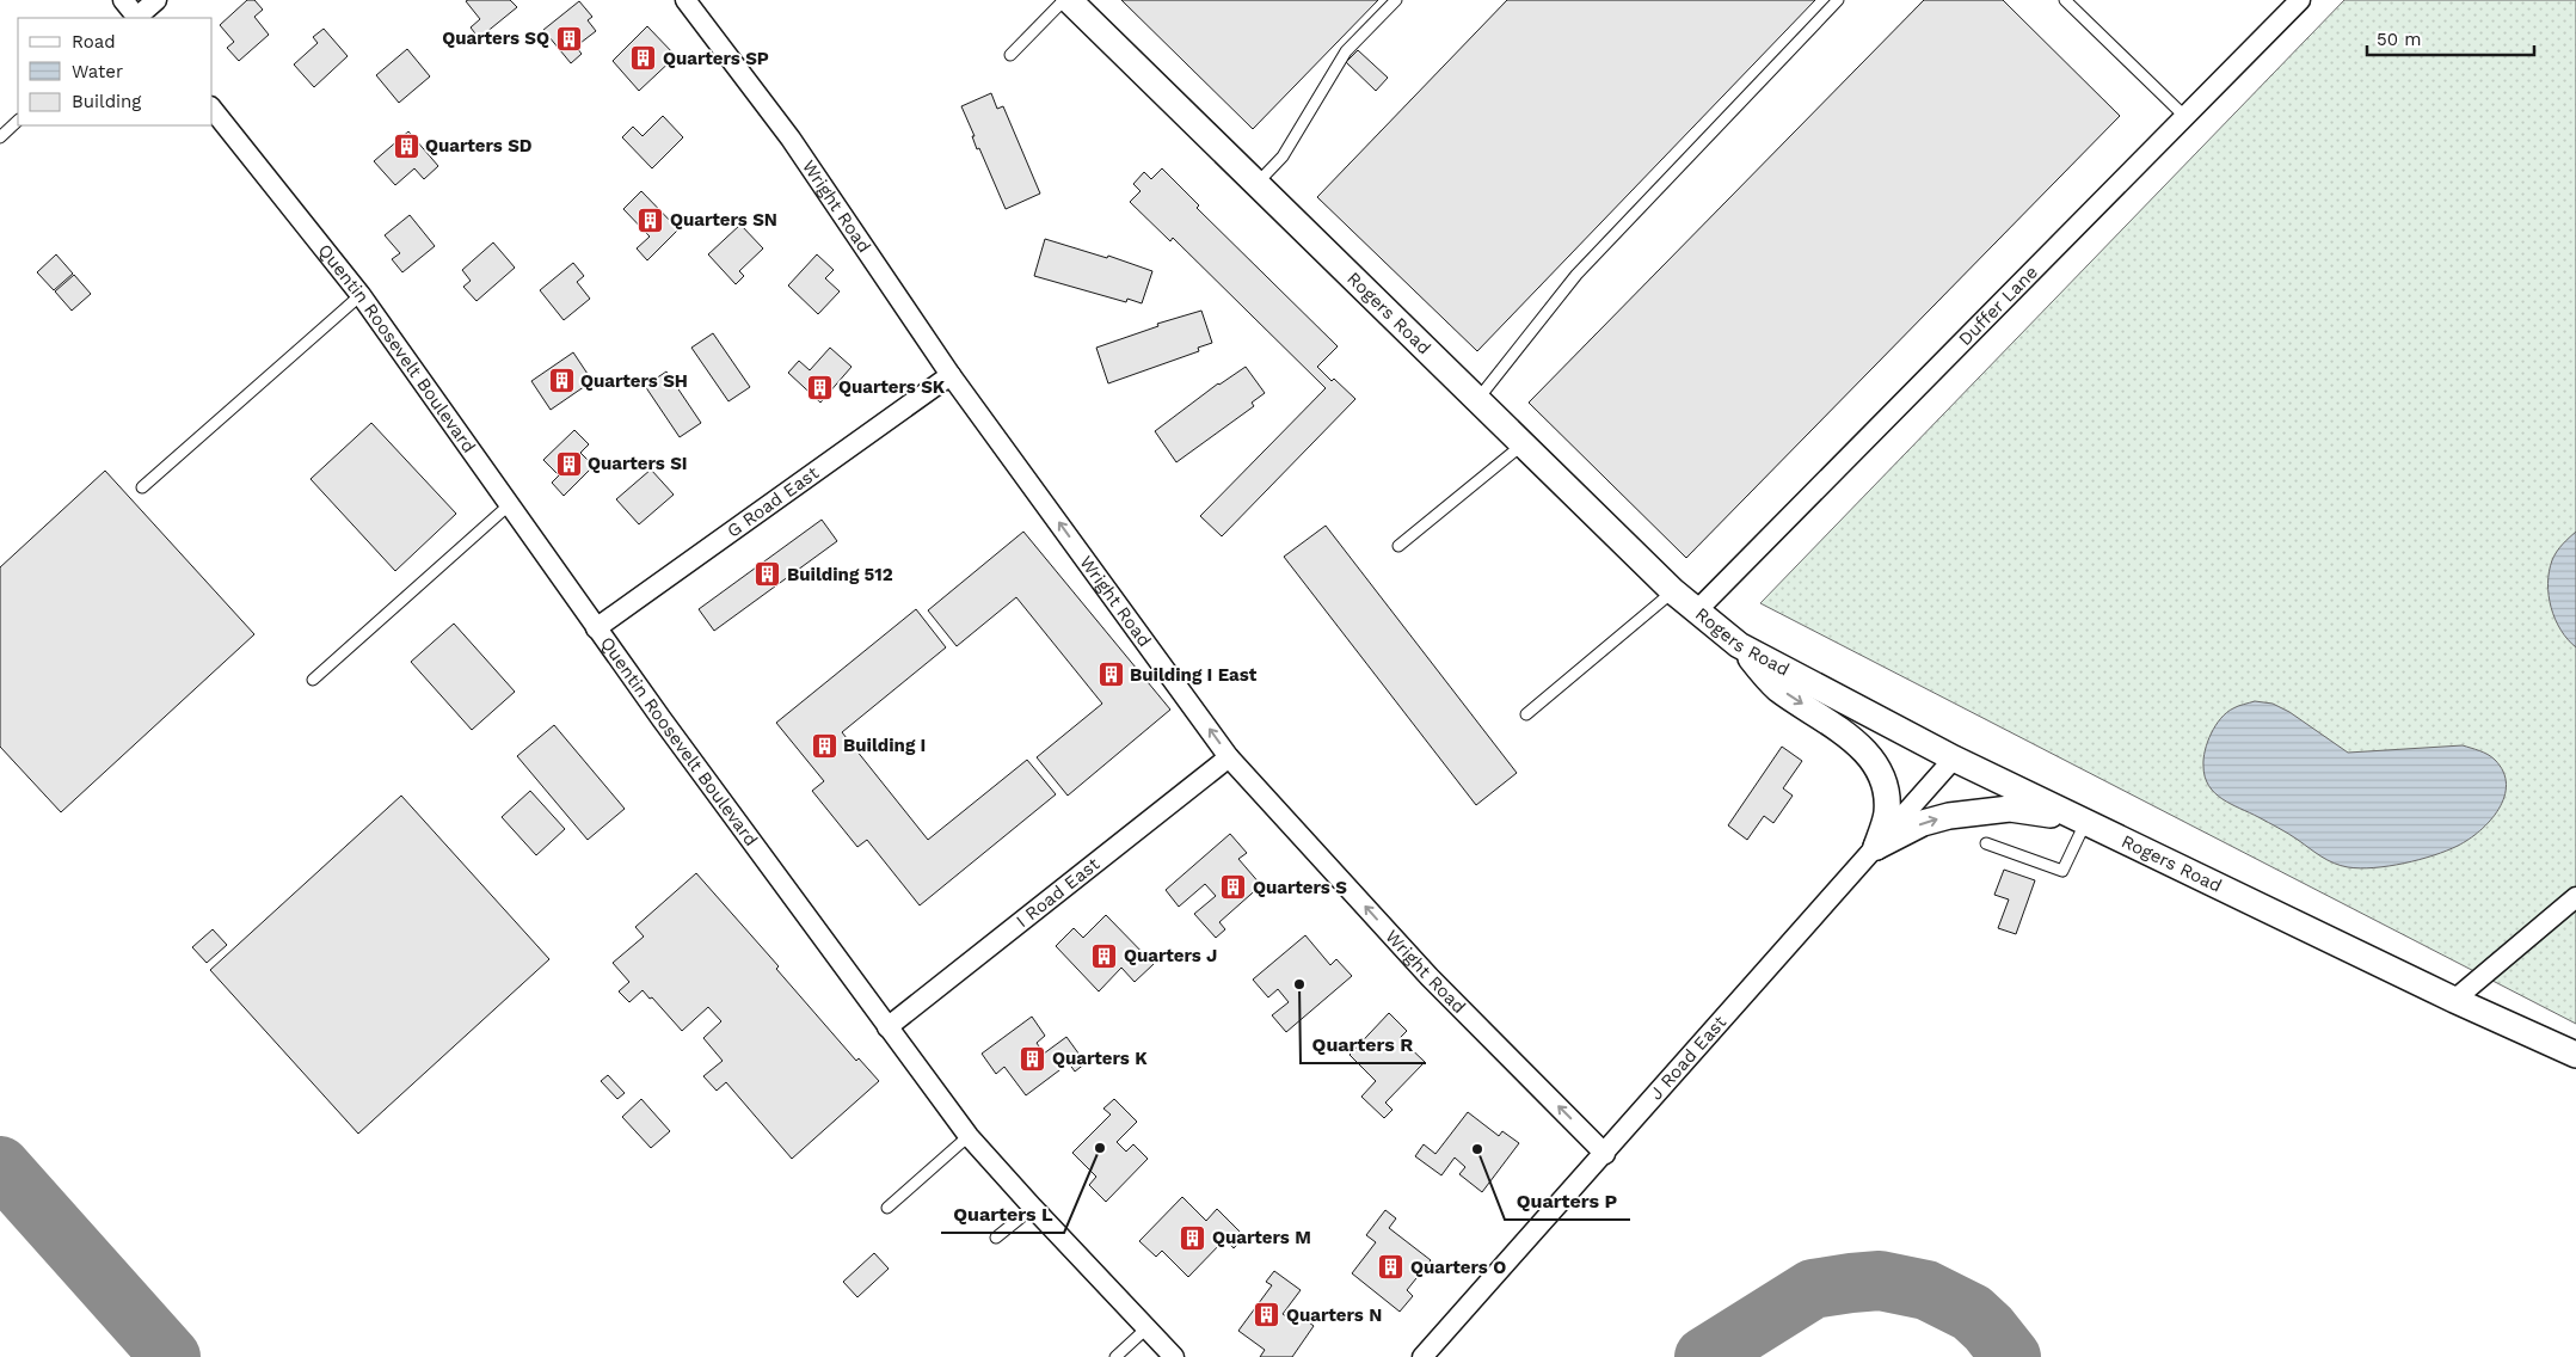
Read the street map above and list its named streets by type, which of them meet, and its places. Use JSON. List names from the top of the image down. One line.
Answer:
{"streets":{"street":["Wright Road","Duffer Lane","Rogers Road","Quentin Roosevelt Boulevard","G Road East","I Road East","J Road East"]},"crossings":[["Wright Road","G Road East"],["Wright Road","I Road East"],["Wright Road","J Road East"],["Duffer Lane","Rogers Road"],["Rogers Road","J Road East"],["Quentin Roosevelt Boulevard","G Road East"],["Quentin Roosevelt Boulevard","I Road East"]],"one_way":["Wright Road"],"places":{"building":["Quarters SQ","Quarters SP","Quarters SD","Quarters SN","Quarters SH","Quarters SK","Quarters SI","Building 512","Building I East","Building I","Quarters S","Quarters J","Quarters K","Quarters M","Quarters O","Quarters N"],"other":["Quarters R","Quarters L","Quarters P"]},"legend":["Road","Water","Building"],"scale_bar":"50 m"}
